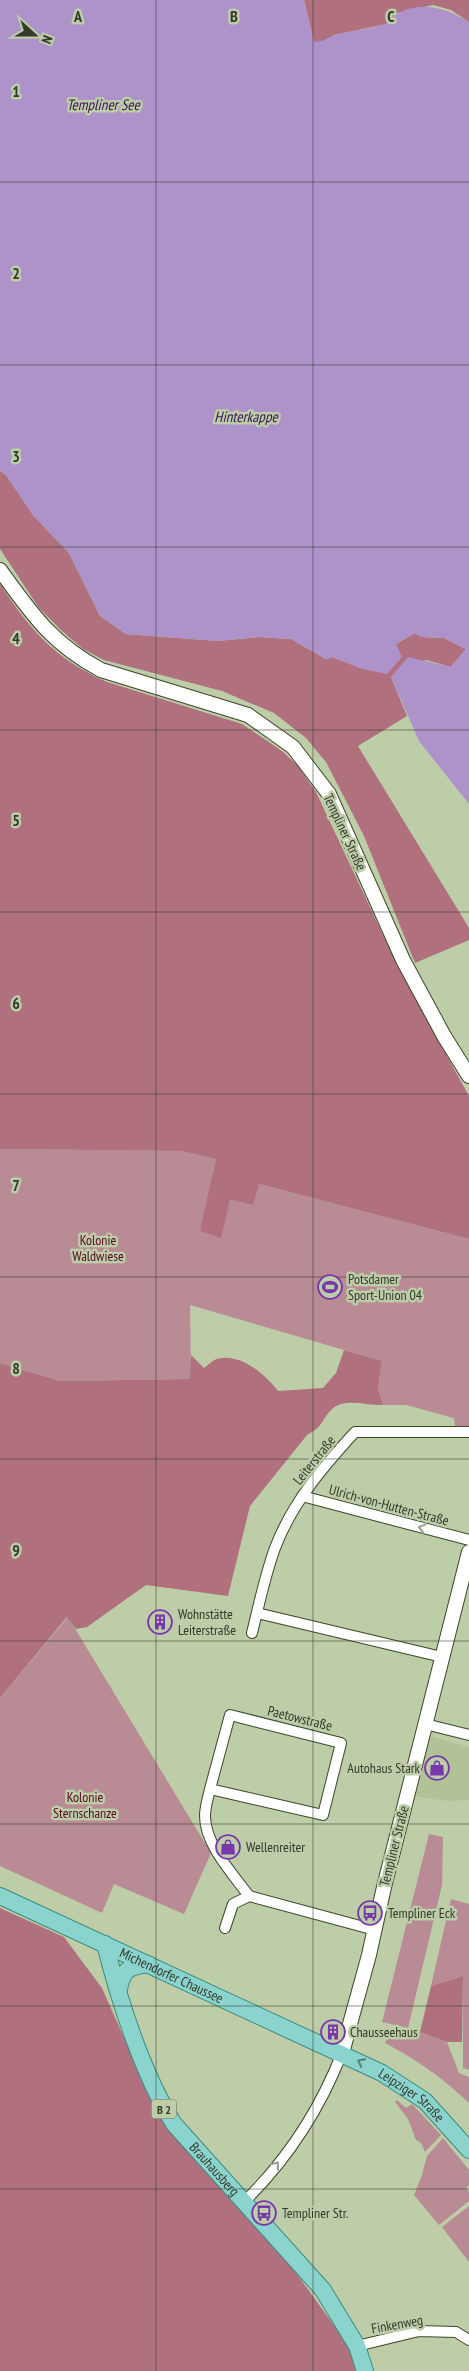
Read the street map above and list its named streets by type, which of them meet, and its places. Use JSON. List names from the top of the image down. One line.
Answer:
{"streets":{"main road":["Michendorfer Chaussee","Leipziger Straße","B 2","Brauhausberg"],"street":["Templiner Straße","Leiterstraße","Ulrich-von-Hutten-Straße","Paetowstraße","Finkenweg"]},"crossings":[["Templiner Straße","Michendorfer Chaussee"],["Templiner Straße","Leipziger Straße"],["Templiner Straße","Brauhausberg"],["Leiterstraße","Ulrich-von-Hutten-Straße"],["Michendorfer Chaussee","Leipziger Straße"],["Michendorfer Chaussee","Brauhausberg"],["Brauhausberg","Finkenweg"]],"one_way":["Ulrich-von-Hutten-Straße","Leipziger Straße"],"water":["Templiner See","Hinterkappe"],"parks":["Kolonie Waldwiese","Kolonie Sternschanze"],"places":{"sports":["Potsdamer Sport-Union 04"],"building":["Wohnstätte Leiterstraße","Chausseehaus"],"shop":["Autohaus Stark","Wellenreiter"],"bus stop":["Templiner Eck","Templiner Str."]},"north":"right","grid":{"columns":["A","B","C"],"rows":["1","2","3","4","5","6","7","8","9"]}}
